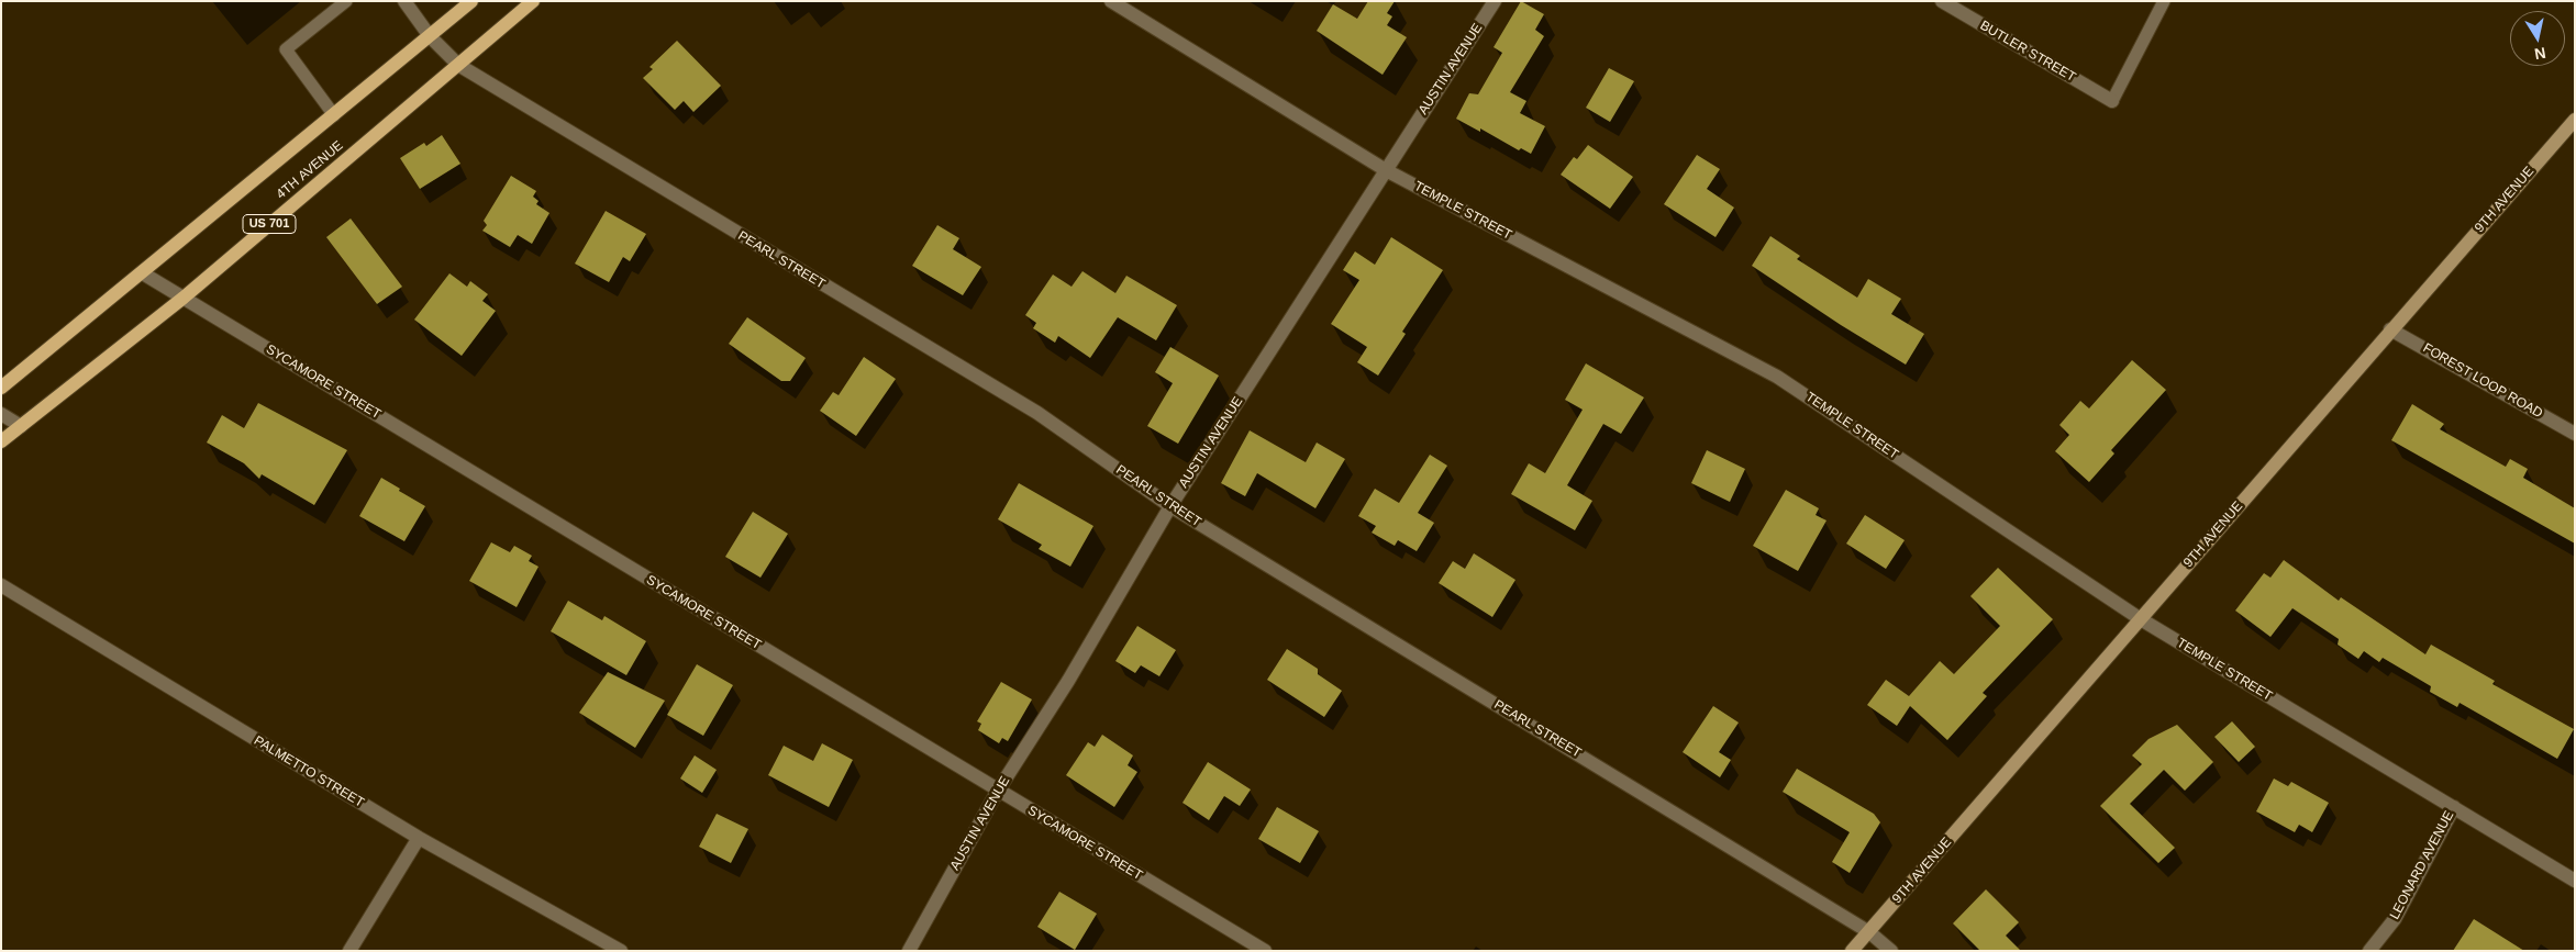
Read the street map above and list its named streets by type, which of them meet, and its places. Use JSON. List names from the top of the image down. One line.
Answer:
{"streets":{"main road":["4TH AVENUE","US 701"],"street":["BUTLER STREET","AUSTIN AVENUE","9TH AVENUE","TEMPLE STREET","PEARL STREET","FOREST LOOP ROAD","SYCAMORE STREET","PALMETTO STREET","LEONARD AVENUE"]},"crossings":[["AUSTIN AVENUE","TEMPLE STREET"],["AUSTIN AVENUE","PEARL STREET"],["AUSTIN AVENUE","SYCAMORE STREET"],["4TH AVENUE","PEARL STREET"],["4TH AVENUE","SYCAMORE STREET"],["9TH AVENUE","TEMPLE STREET"],["9TH AVENUE","PEARL STREET"],["9TH AVENUE","FOREST LOOP ROAD"],["TEMPLE STREET","LEONARD AVENUE"]],"north":"bottom"}
